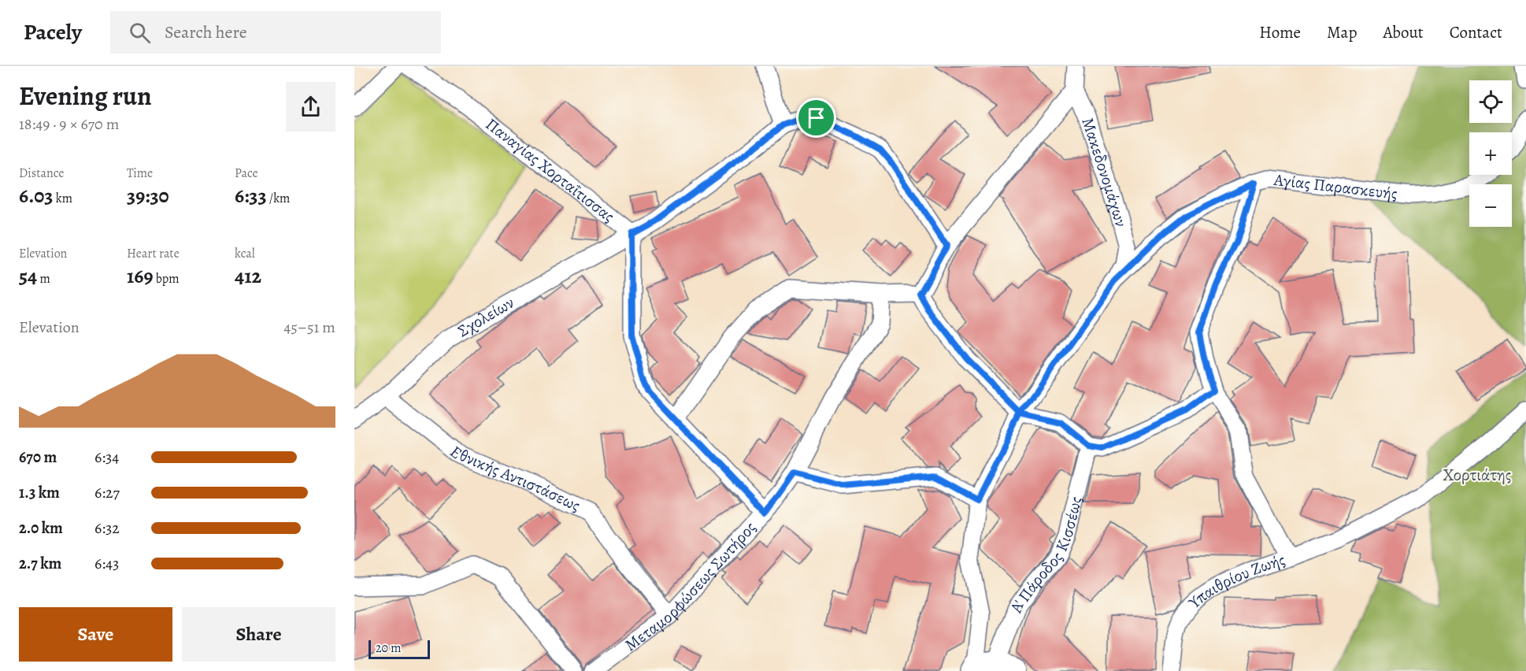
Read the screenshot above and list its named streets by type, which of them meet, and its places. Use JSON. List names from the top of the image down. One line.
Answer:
{"streets":{"street":["Παναγίας Χορταΐτισσας","Μακεδονομάχων","Αγίας Παρασκευής","Σχολείων","Εθνικής Αντιστάσεως","Α' Πάροδος Κισσέως","Υπαιθρίου Ζωής","Μεταμορφώσεως Σωτήρος"]},"crossings":[["Παναγίας Χορταΐτισσας","Σχολείων"],["Μακεδονομάχων","Αγίας Παρασκευής"],["Αγίας Παρασκευής","Υπαιθρίου Ζωής"],["Σχολείων","Εθνικής Αντιστάσεως"],["Εθνικής Αντιστάσεως","Μεταμορφώσεως Σωτήρος"]],"parks":["Χορτιάτης"],"scale_bar":"20 m","page":{"header":"Pacely","search":"Search here","nav":["Home","Map","About","Contact"],"heading":["Evening run","18:49 · 9 × 670 m"],"map_buttons":["+","−"],"stats":[["Distance","6.03 km"],["Time","39:30"],["Pace","6:33 /km"],["Elevation","54 m"],["Heart rate","169 bpm"],["kcal","412"]],"chart":["Elevation","45–51 m"],"list":[{"name":"670 m","note":"6:34"},{"name":"1.3 km","note":"6:27"},{"name":"2.0 km","note":"6:32"},{"name":"2.7 km","note":"6:43"}],"buttons":["Save","Share"],"scale":"20 m"}}
